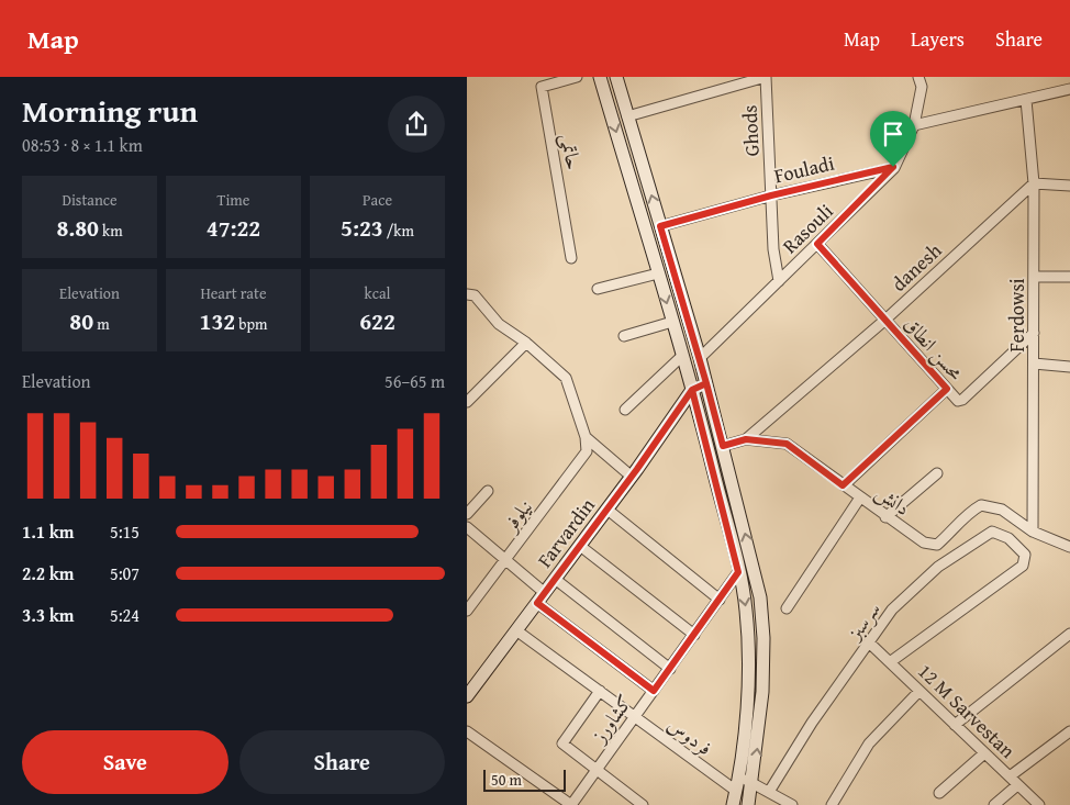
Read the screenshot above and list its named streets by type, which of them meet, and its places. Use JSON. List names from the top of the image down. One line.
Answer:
{"streets":{"main road":["Farvardin"],"street":["Ghods","حاتمی","Fouladi","Rasouli","danesh","Ferdowsi","محسن انطاق","دانش","نیلوفر","سرسبز","12 M Sarvestan","کشاورز","فردوس"]},"crossings":[["Ghods","Fouladi"],["Ghods","Rasouli"],["Fouladi","Rasouli"],["Rasouli","محسن انطاق"],["danesh","Ferdowsi"],["danesh","محسن انطاق"],["danesh","دانش"],["Ferdowsi","محسن انطاق"],["Farvardin","فردوس"],["سرسبز","12 M Sarvestan"],["کشاورز","فردوس"]],"scale_bar":"50 m","page":{"header":"Map","nav":["Map","Layers","Share"],"heading":["Morning run","08:53 · 8 × 1.1 km"],"stats":[["Distance","8.80 km"],["Time","47:22"],["Pace","5:23 /km"],["Elevation","80 m"],["Heart rate","132 bpm"],["kcal","622"]],"chart":["Elevation","56–65 m"],"list":[{"name":"1.1 km","note":"5:15"},{"name":"2.2 km","note":"5:07"},{"name":"3.3 km","note":"5:24"}],"buttons":["Save","Share"],"scale":"50 m"}}
